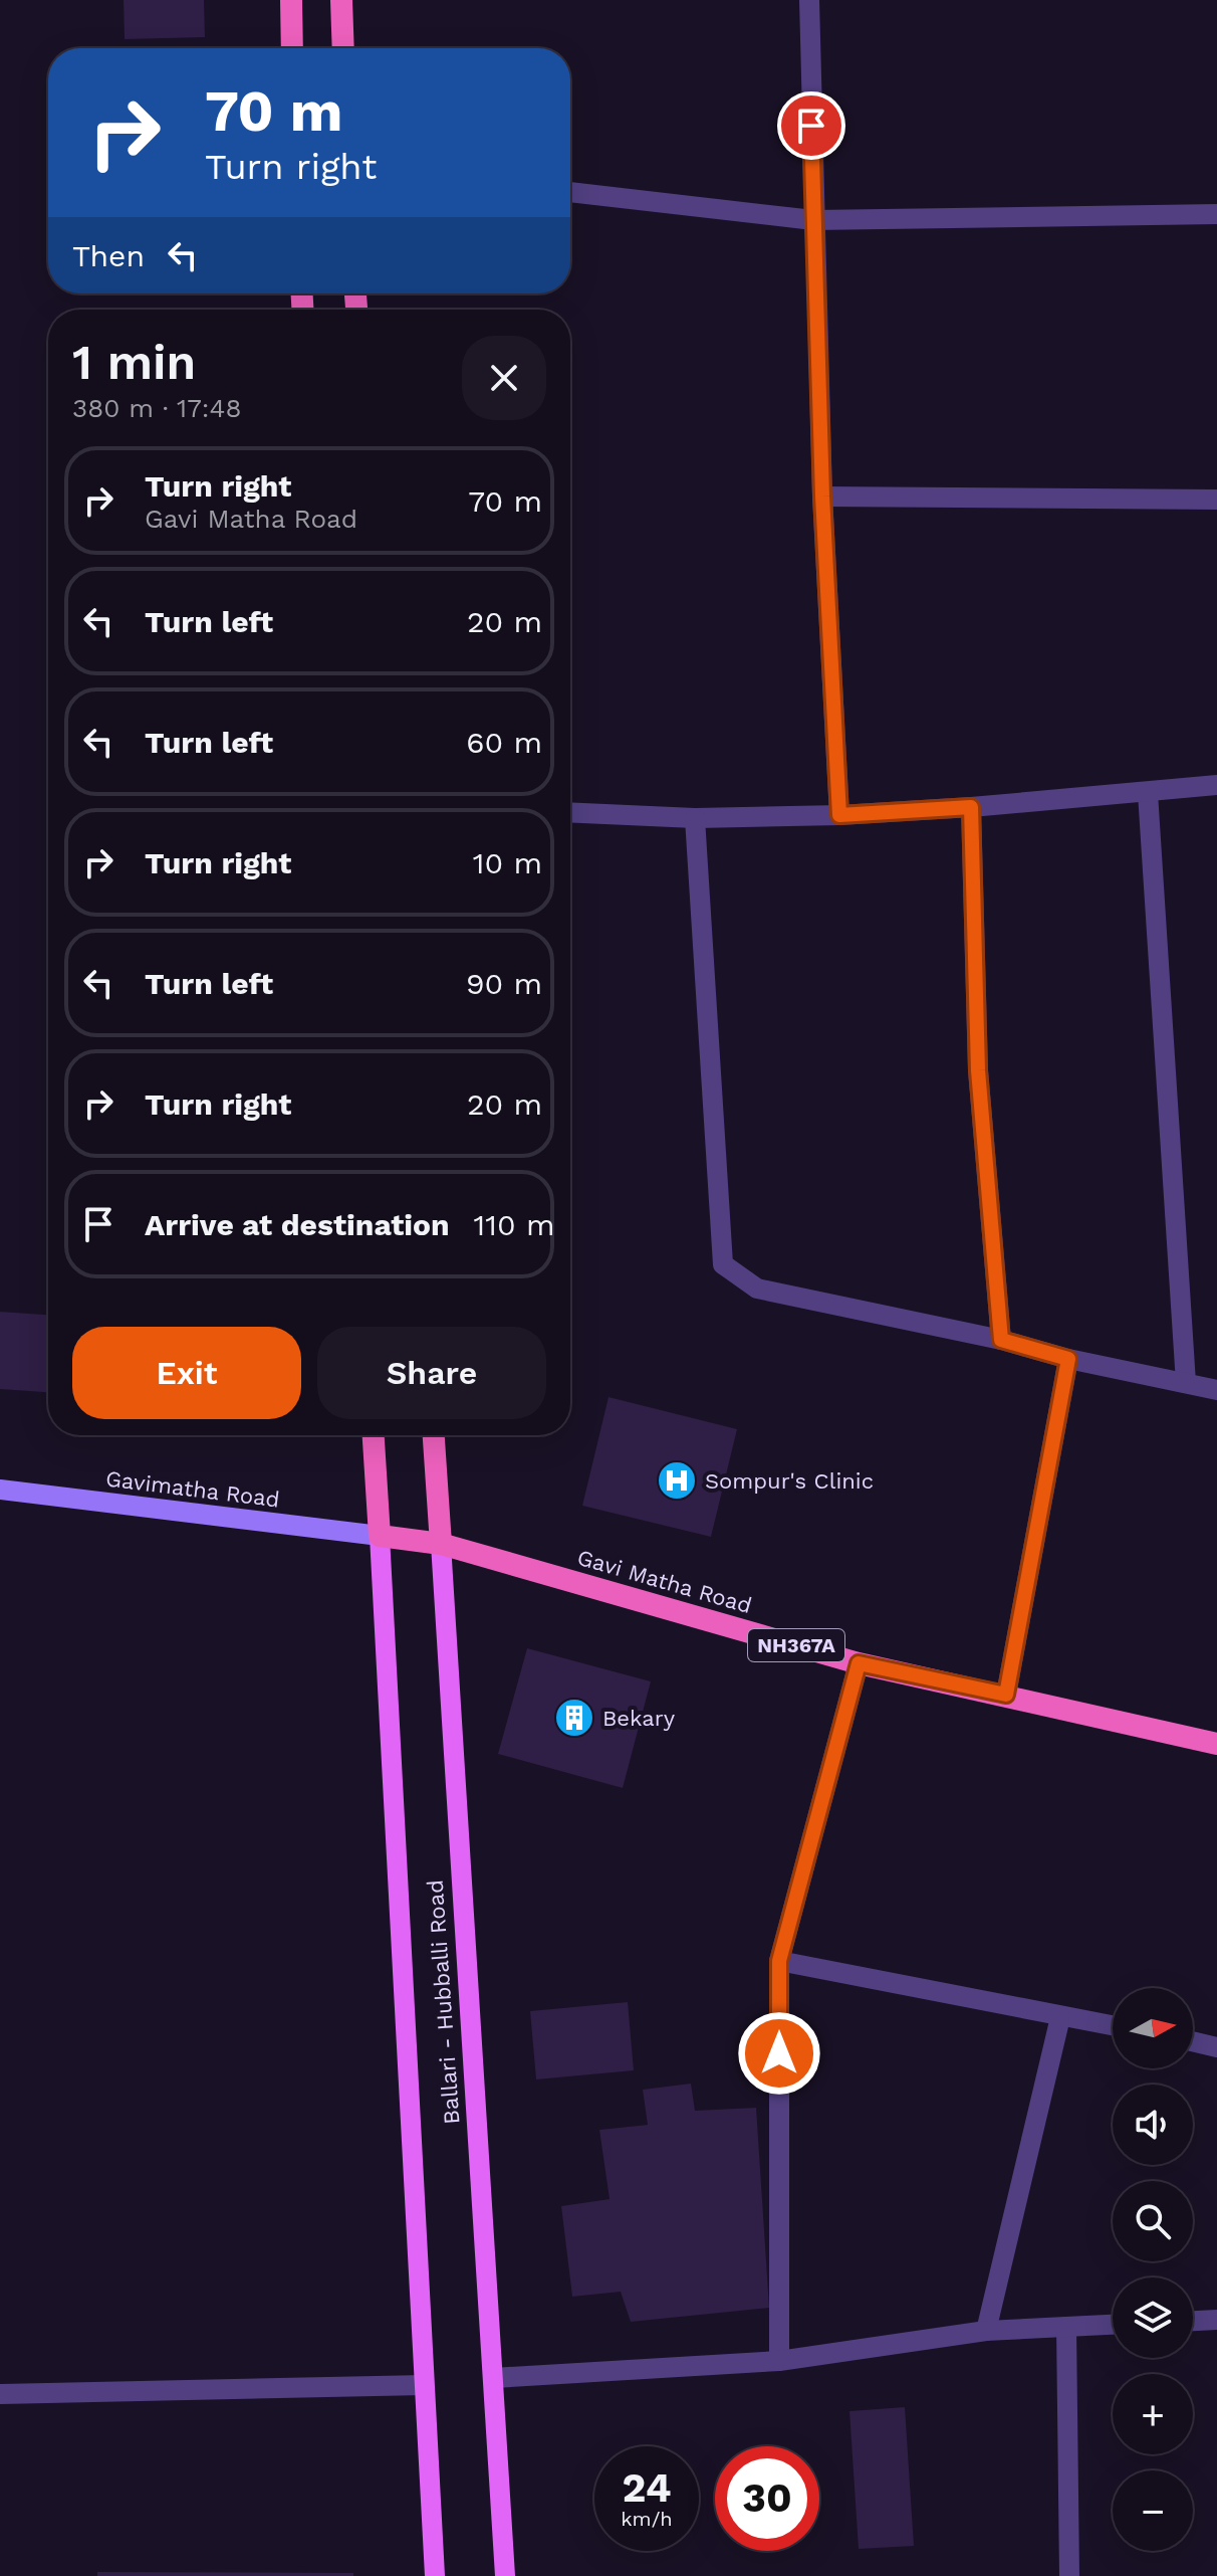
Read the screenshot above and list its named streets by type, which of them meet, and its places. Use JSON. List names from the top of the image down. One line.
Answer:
{"streets":{"highway":["Gavi Matha Road","NH367A","Ballari - Hubballi Road"],"main road":["Gavimatha Road"]},"crossings":[["Gavimatha Road","Gavi Matha Road"],["Gavimatha Road","Ballari - Hubballi Road"],["Gavi Matha Road","Ballari - Hubballi Road"]],"places":{"hospital":["Sompur's Clinic"],"building":["Bekary"]},"north":"right","page":{"turn":["70 m","Turn right"],"then":"Then","heading":["1 min","380 m · 17:48"],"list":[{"name":"Turn right","note":"Gavi Matha Road","value":"70 m"},{"name":"Turn left","value":"20 m"},{"name":"Turn left","value":"60 m"},{"name":"Turn right","value":"10 m"},{"name":"Turn left","value":"90 m"},{"name":"Turn right","value":"20 m"},{"name":"Arrive at destination","value":"110 m"}],"buttons":["Exit","Share"],"map_buttons":["+","−"],"speed":"24 km/h","limit":"30"}}
